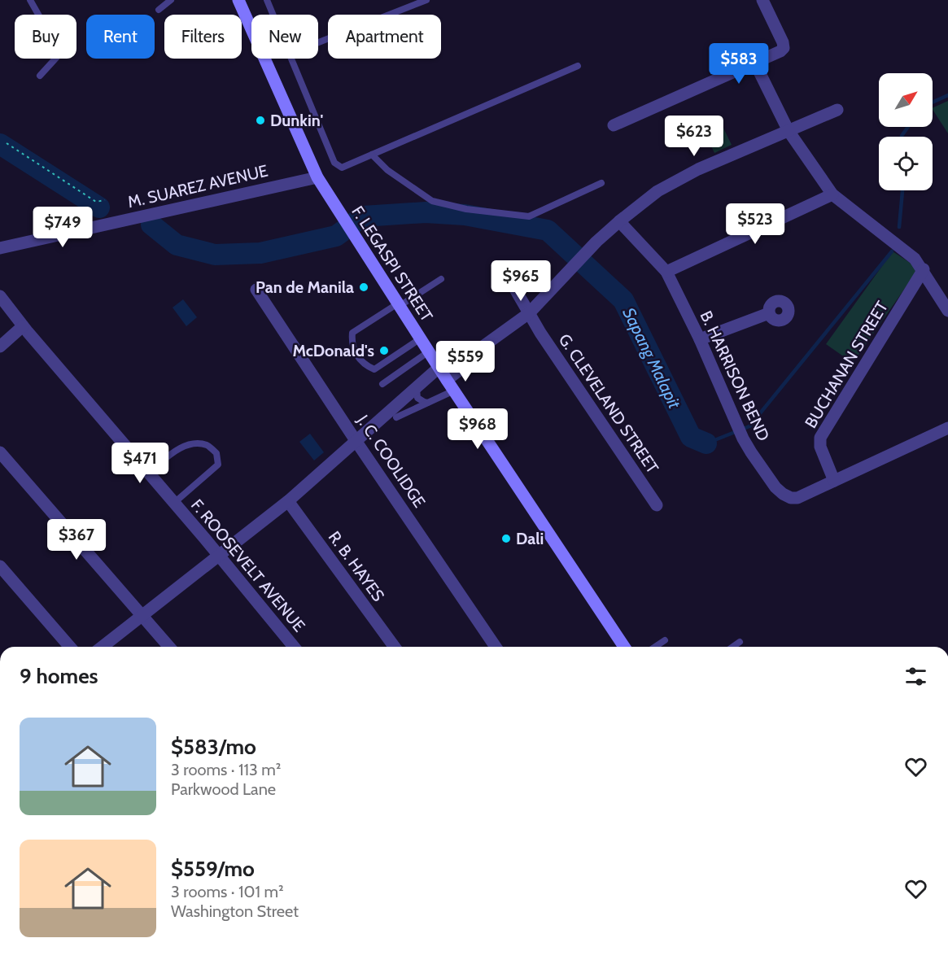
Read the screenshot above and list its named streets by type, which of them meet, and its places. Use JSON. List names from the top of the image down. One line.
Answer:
{"streets":{"main road":["F. LEGASPI STREET"],"street":["M. SUAREZ AVENUE","BUCHANAN STREET","B. HARRISON BEND","G. CLEVELAND STREET","J. C. COOLIDGE","F. ROOSEVELT AVENUE","R. B. HAYES"]},"crossings":[["M. SUAREZ AVENUE","F. LEGASPI STREET"],["BUCHANAN STREET","B. HARRISON BEND"]],"water":["Sapang Malapit"],"places":["Dunkin'","Pan de Manila","McDonald's","Dali"],"north":"top right","page":{"chip":["Buy","Rent","Filters","New","Apartment"],"price":["$583","$623","$523","$749","$965","$559","$968","$471","$367"],"heading":"9 homes","list":[{"name":"$583/mo","note":"3 rooms · 113 m² · Parkwood Lane"},{"name":"$559/mo","note":"3 rooms · 101 m² · Washington Street"}]}}
